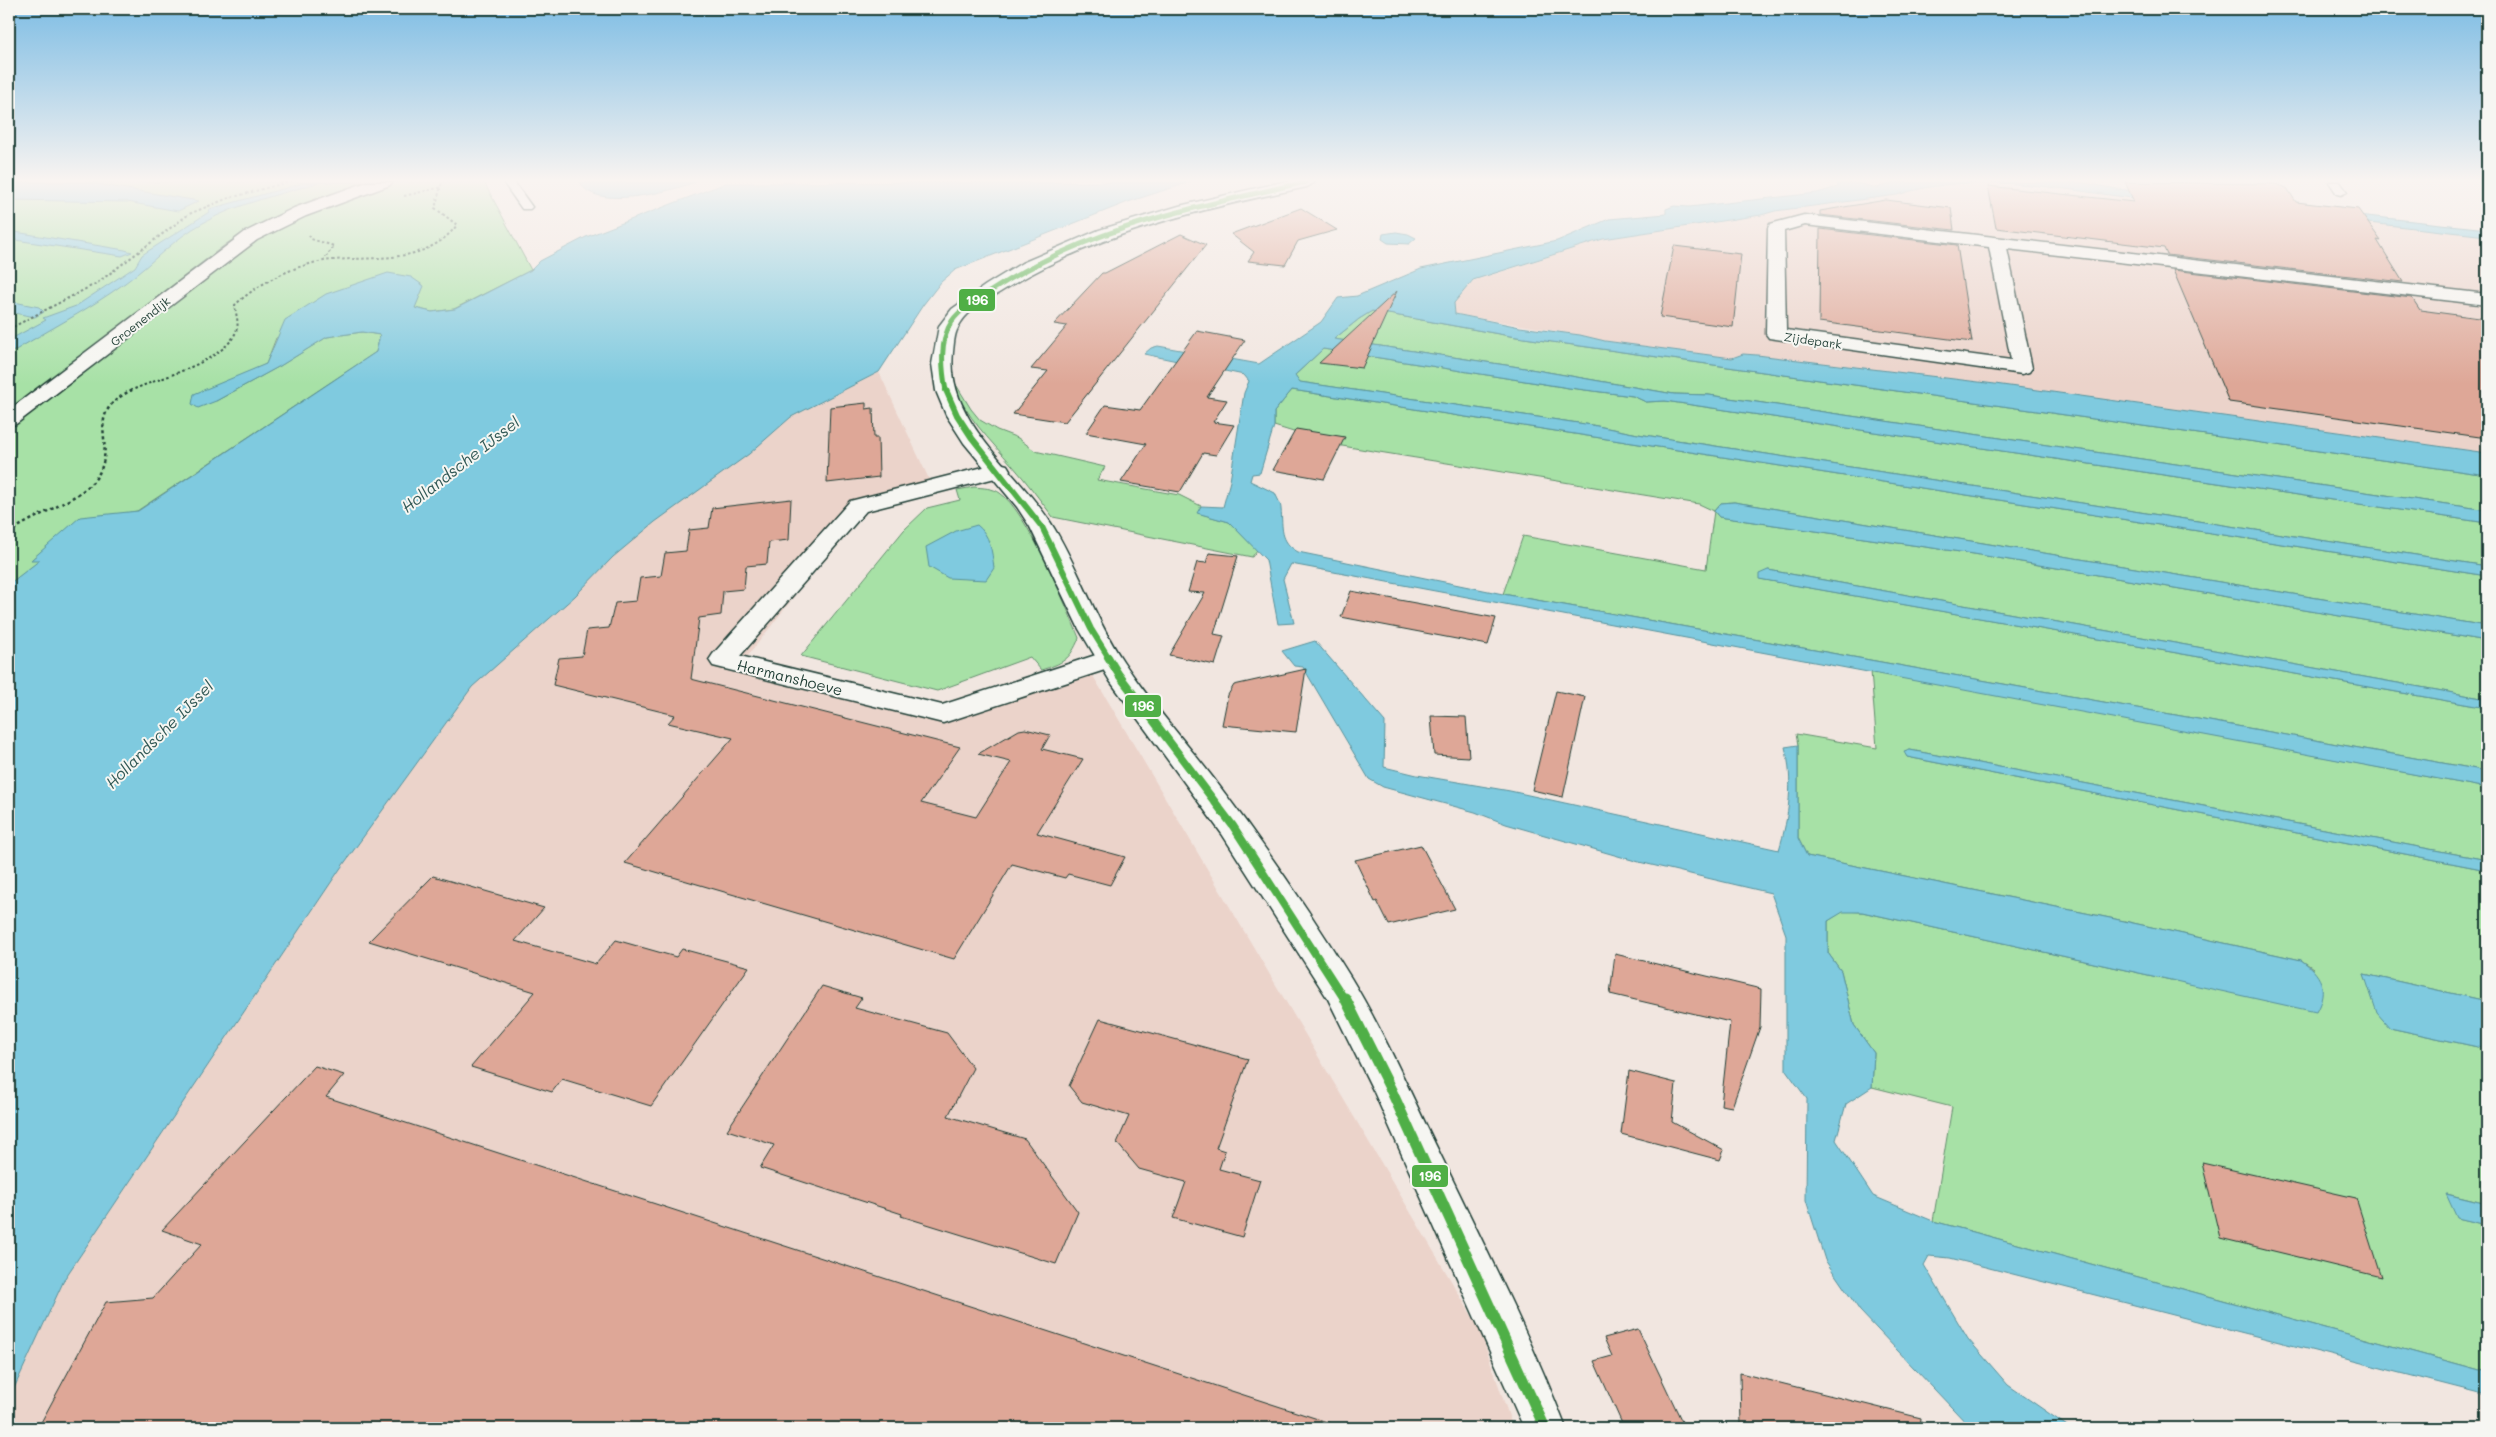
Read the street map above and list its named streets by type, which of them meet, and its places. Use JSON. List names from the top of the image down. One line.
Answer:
{"streets":{"street":["Groenendijk","Zijdepark","Harmanshoeve"]},"water":["Hollandsche IJssel"],"lines":["transit line 196"]}
